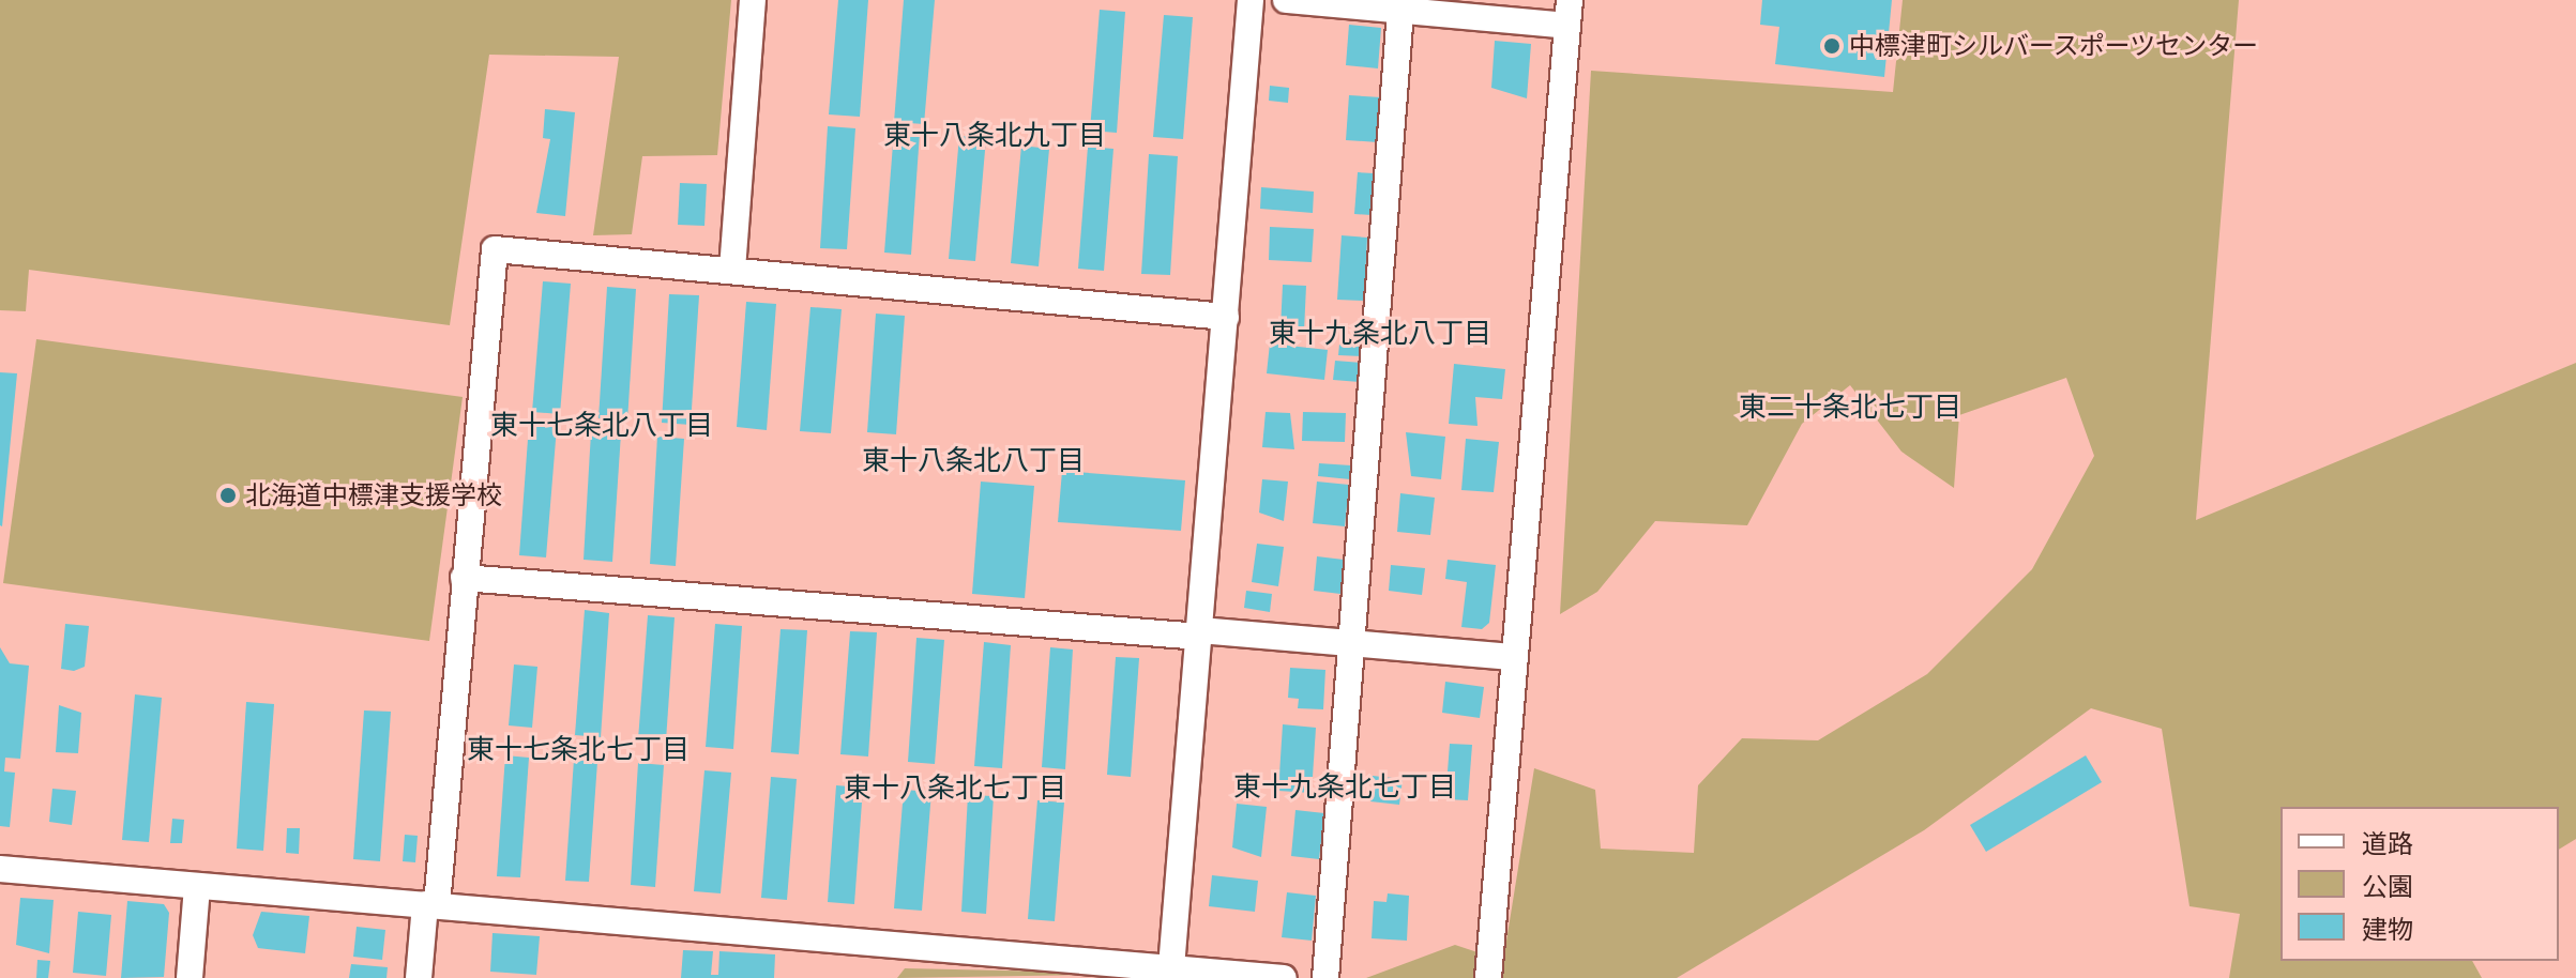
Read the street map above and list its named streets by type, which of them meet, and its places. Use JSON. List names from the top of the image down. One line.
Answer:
{"districts":["東十八条北九丁目","東十九条北八丁目","東二十条北七丁目","東十七条北八丁目","東十八条北八丁目","東十七条北七丁目","東十九条北七丁目","東十八条北七丁目"],"places":["中標津町シルバースポーツセンター","北海道中標津支援学校"],"legend":["道路","公園","建物"]}
